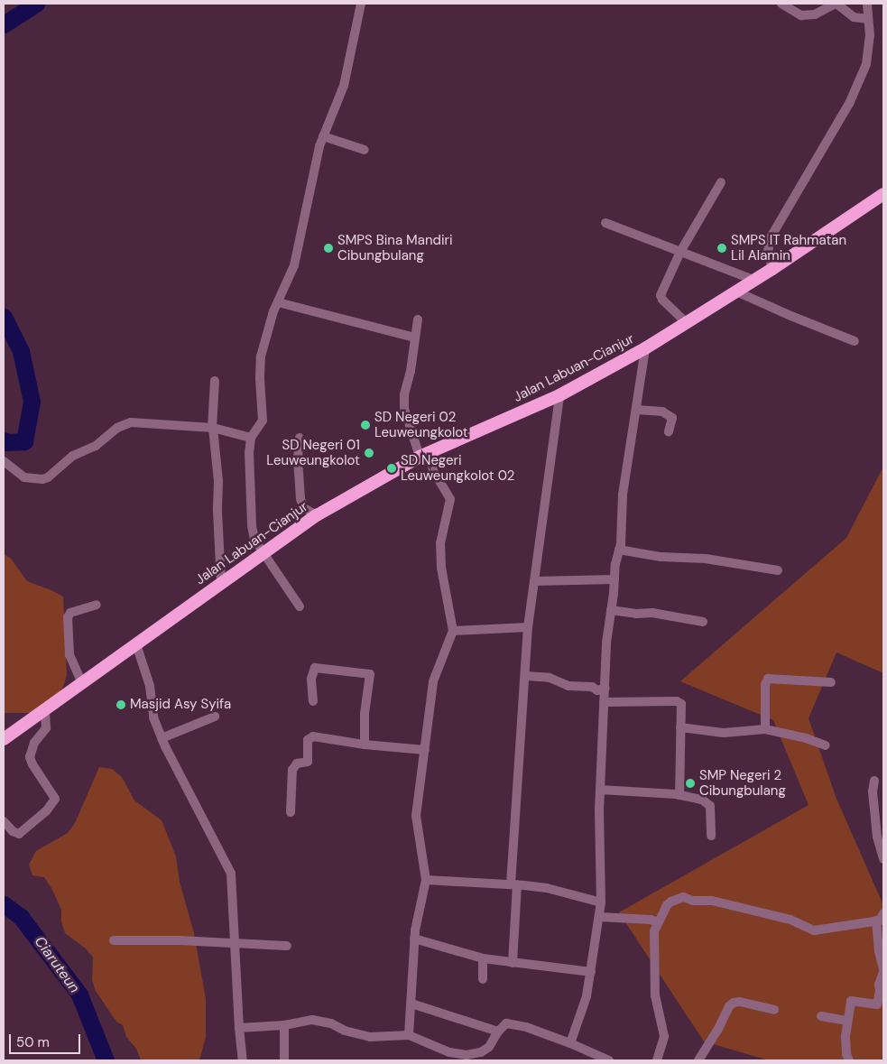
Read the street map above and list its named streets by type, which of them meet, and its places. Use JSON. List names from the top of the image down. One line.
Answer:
{"streets":{"highway":["Jalan Labuan-Cianjur"]},"water":["Ciaruteun"],"places":["SMPS Bina Mandiri Cibungbulang","SMPS IT Rahmatan Lil Alamin","SD Negeri 02 Leuweungkolot","SD Negeri 01 Leuweungkolot","SD Negeri Leuweungkolot 02","Masjid Asy Syifa","SMP Negeri 2 Cibungbulang"],"scale_bar":"50 m"}
